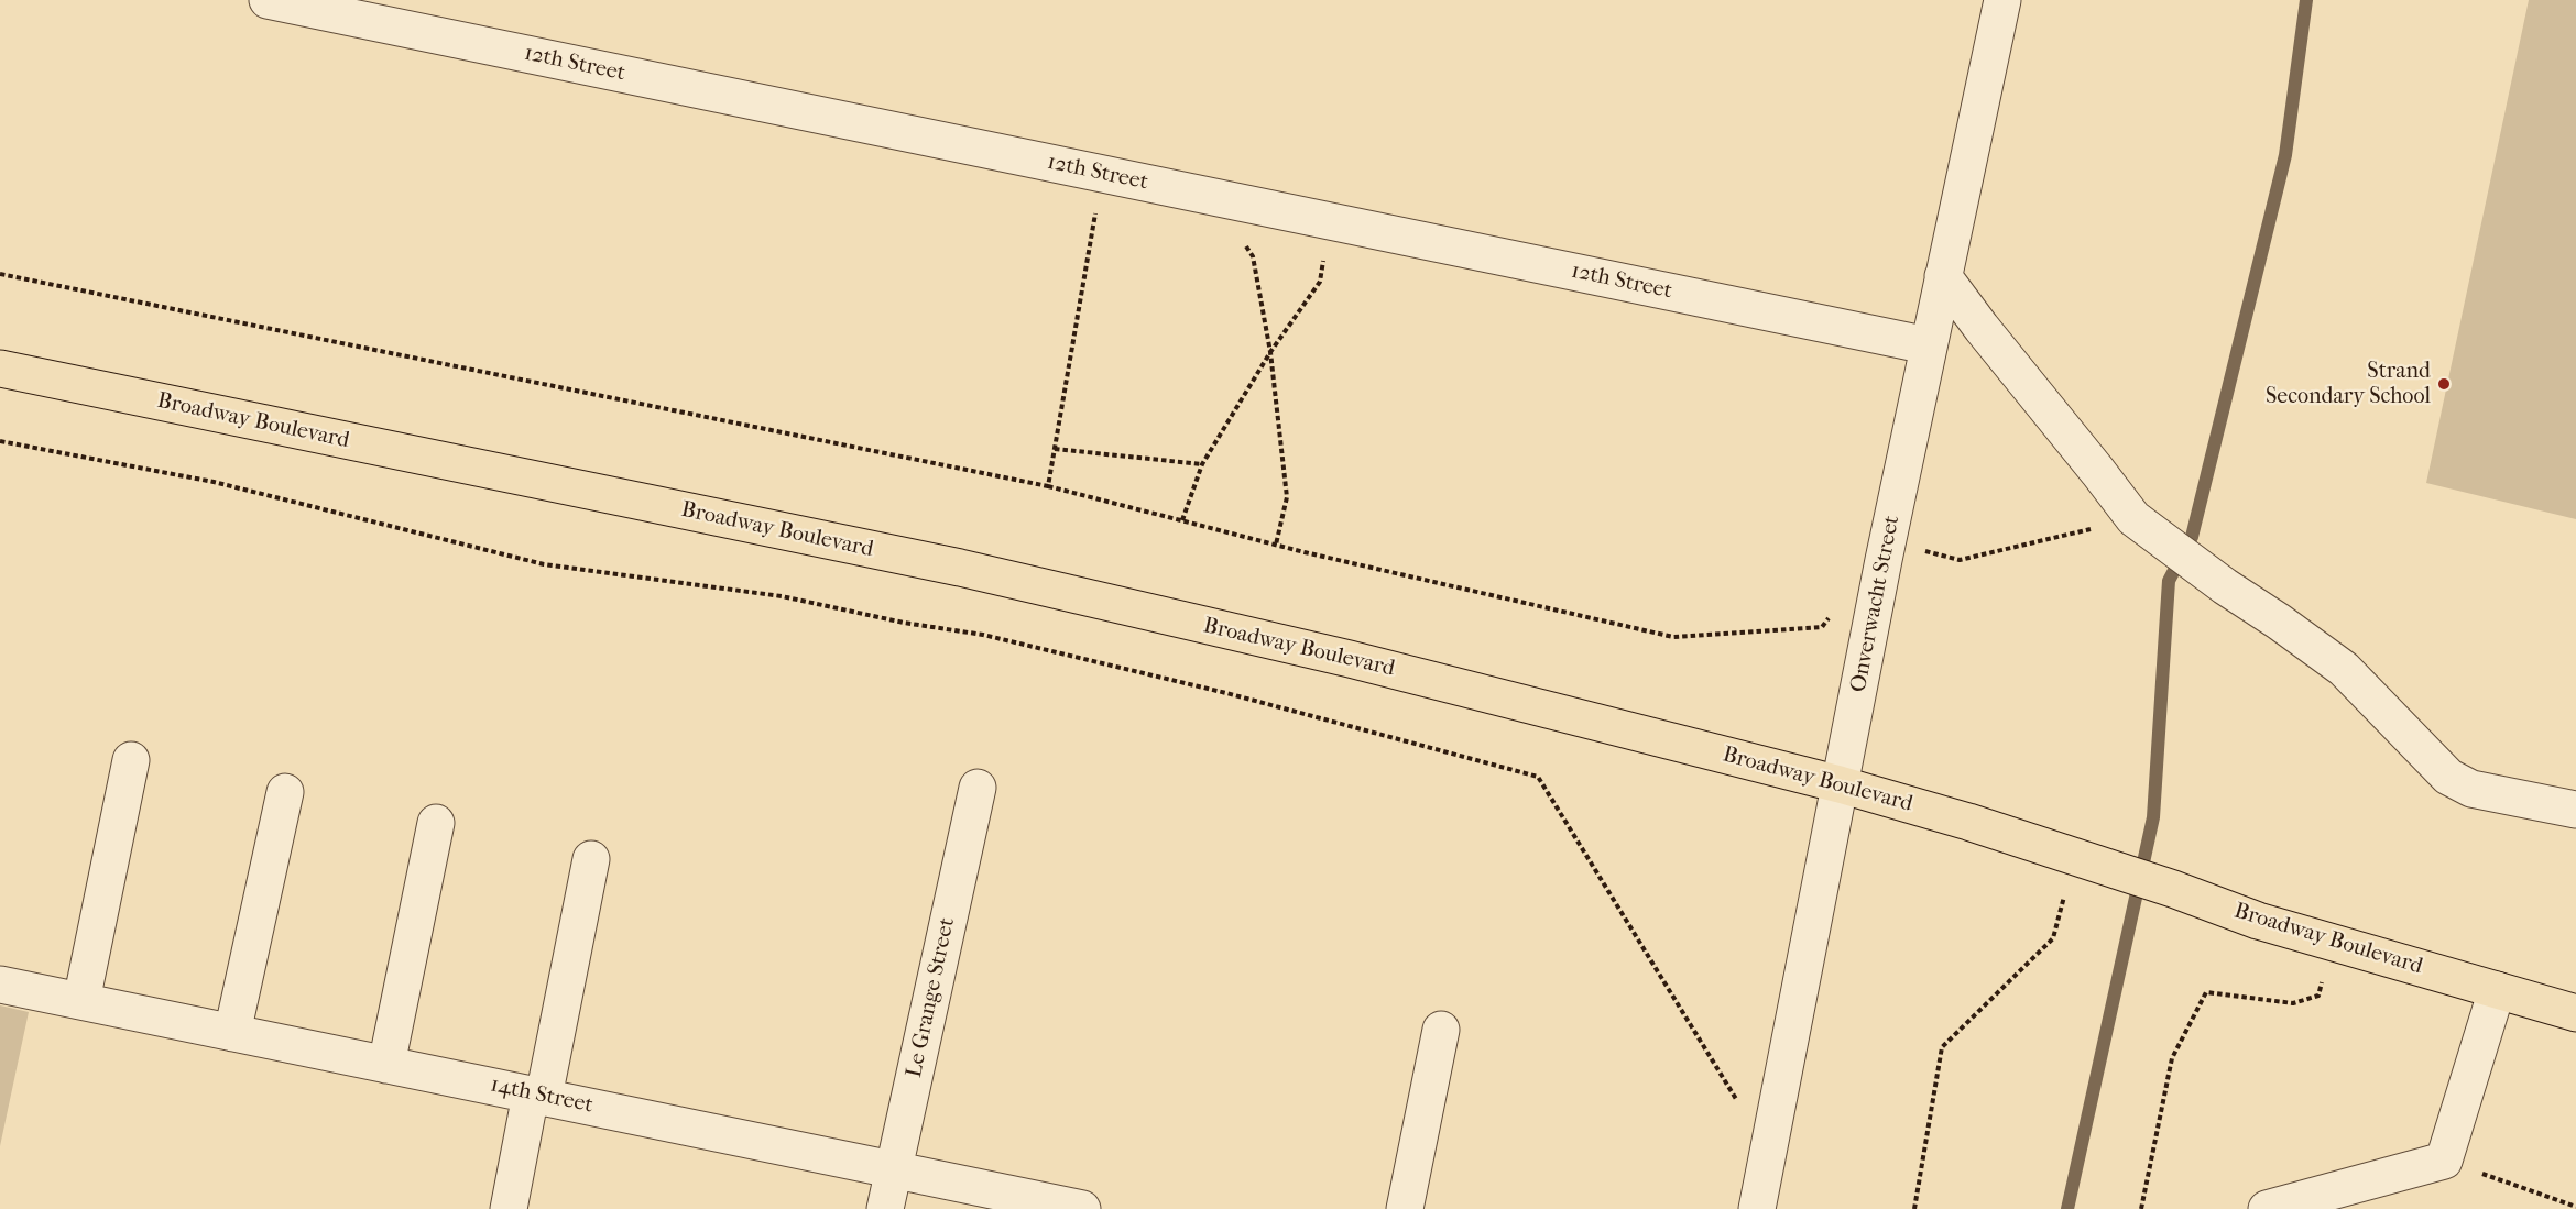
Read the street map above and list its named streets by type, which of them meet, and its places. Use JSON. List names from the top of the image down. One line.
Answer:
{"streets":{"main road":["Broadway Boulevard"],"street":["12th Street","Onverwacht Street","Le Grange Street","14th Street"]},"crossings":[["12th Street","Onverwacht Street"],["Broadway Boulevard","Onverwacht Street"],["Le Grange Street","14th Street"]],"places":["Strand Secondary School"]}
